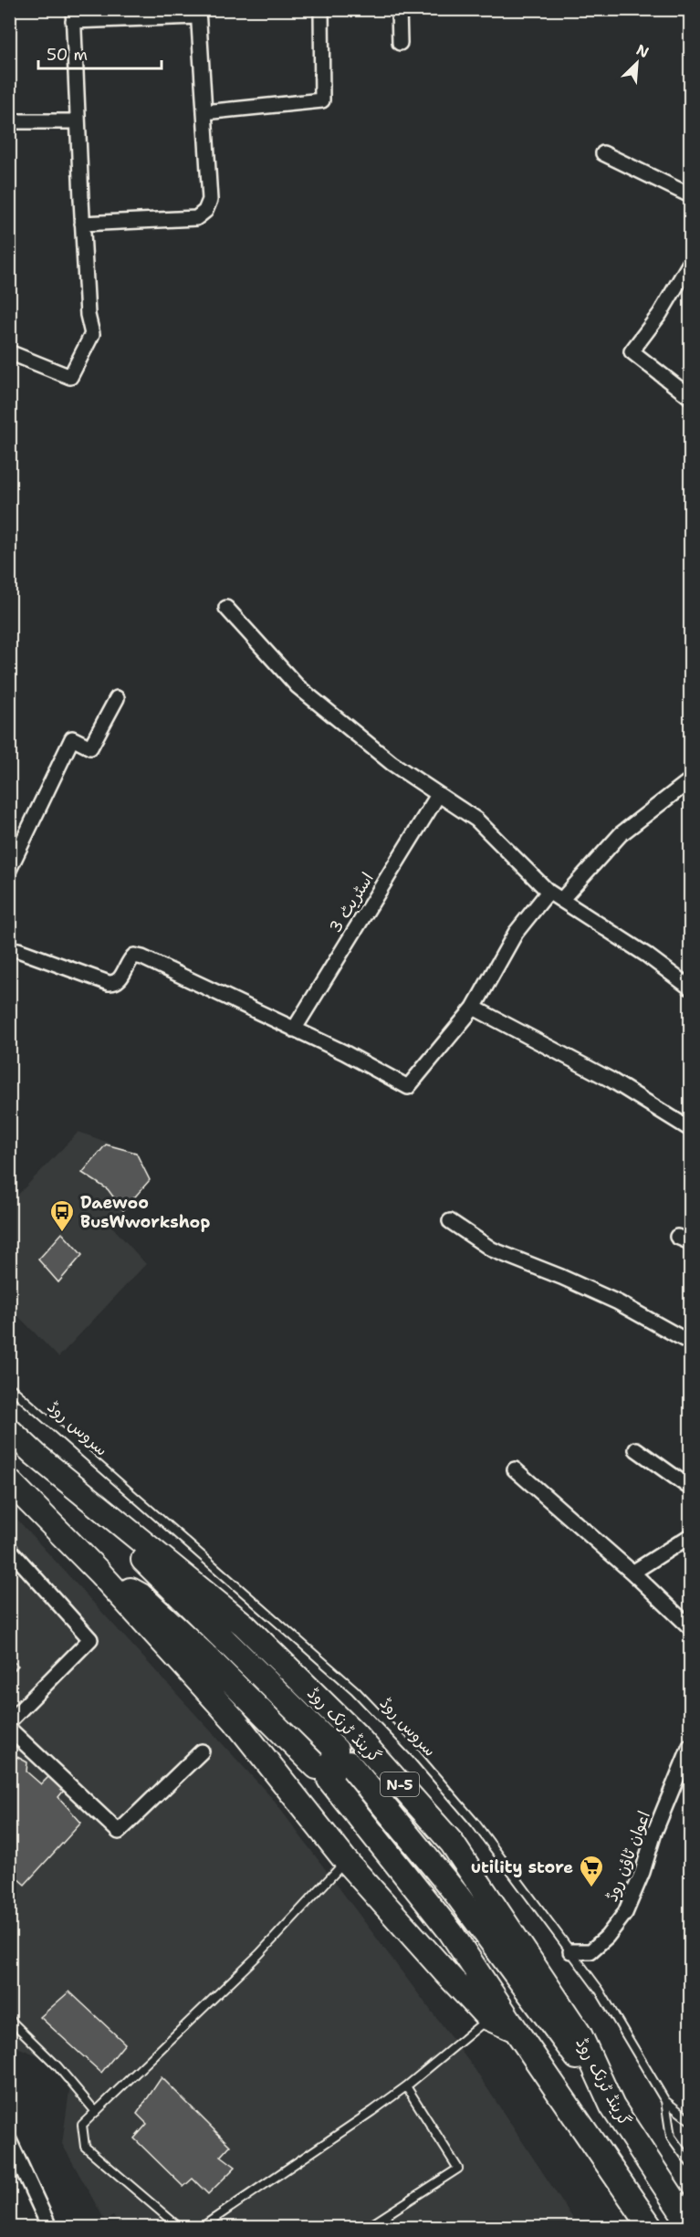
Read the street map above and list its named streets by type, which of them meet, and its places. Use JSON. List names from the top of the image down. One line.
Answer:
{"streets":{"highway":["گرینڈ ٹرنک روڈ","N-5"],"street":["اسٹریٹ 3","اعوان ٹاؤن روڈ"],"lane":["سروس روڈ"]},"crossings":[["سروس روڈ","اعوان ٹاؤن روڈ"]],"places":{"bus stop":["Daewoo BusWworkshop"],"supermarket":["utility store"]},"scale_bar":"50 m","north":"top right"}
